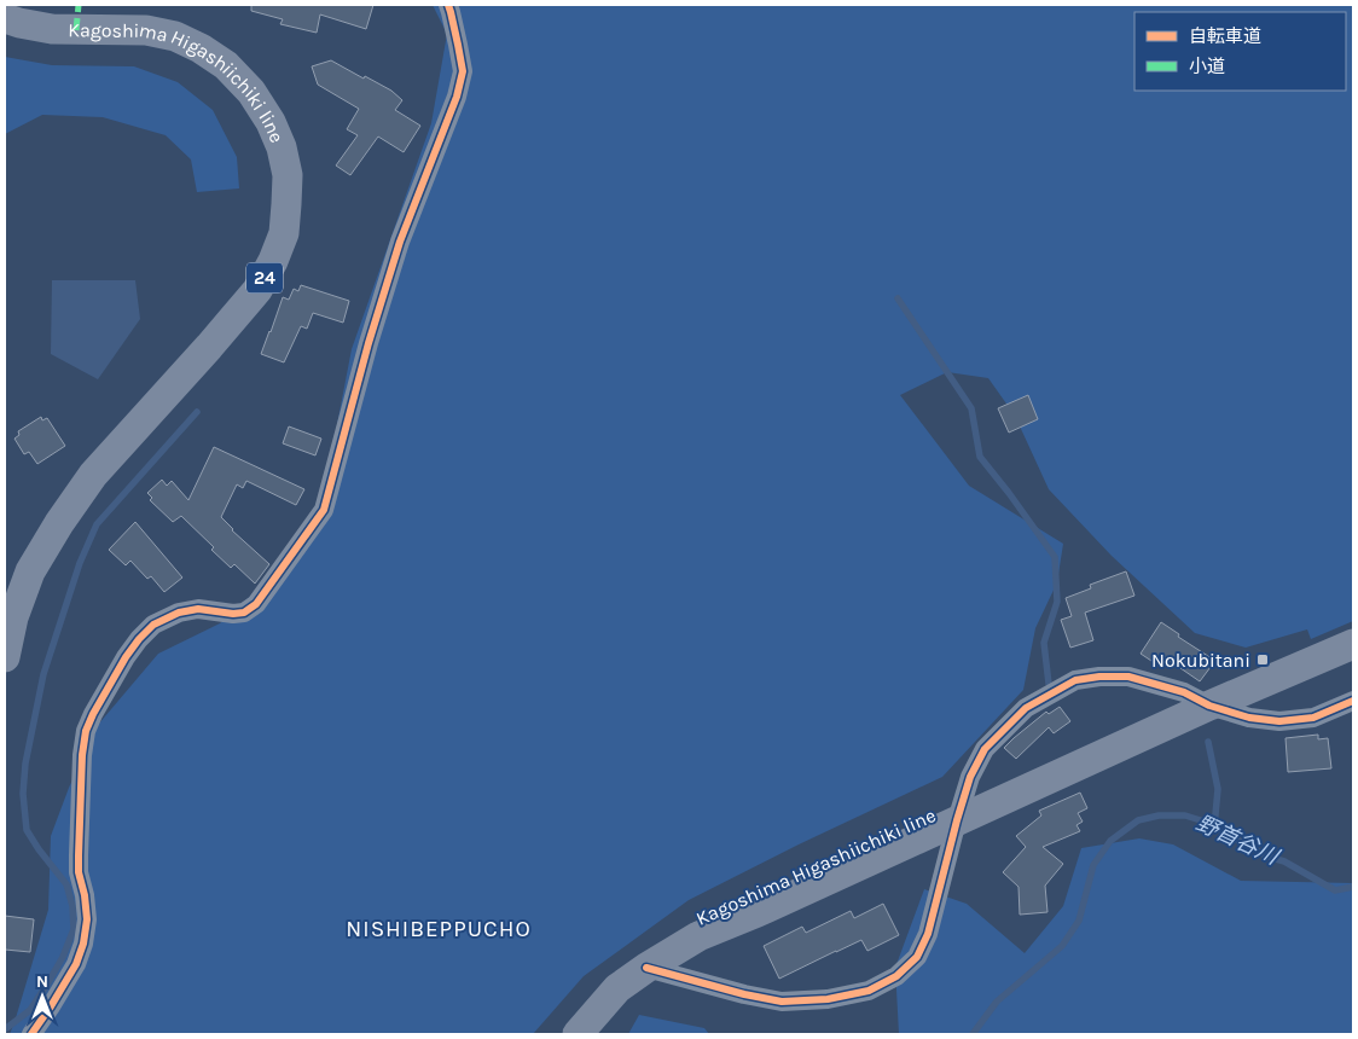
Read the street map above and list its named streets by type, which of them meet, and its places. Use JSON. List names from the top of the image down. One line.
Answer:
{"streets":{"main road":["Kagoshima Higashiichiki line","24"]},"districts":["NISHIBEPPUCHO"],"water":["野首谷川"],"places":{"transit":["Nokubitani"]},"legend":["自転車道","小道"],"north":"top"}
